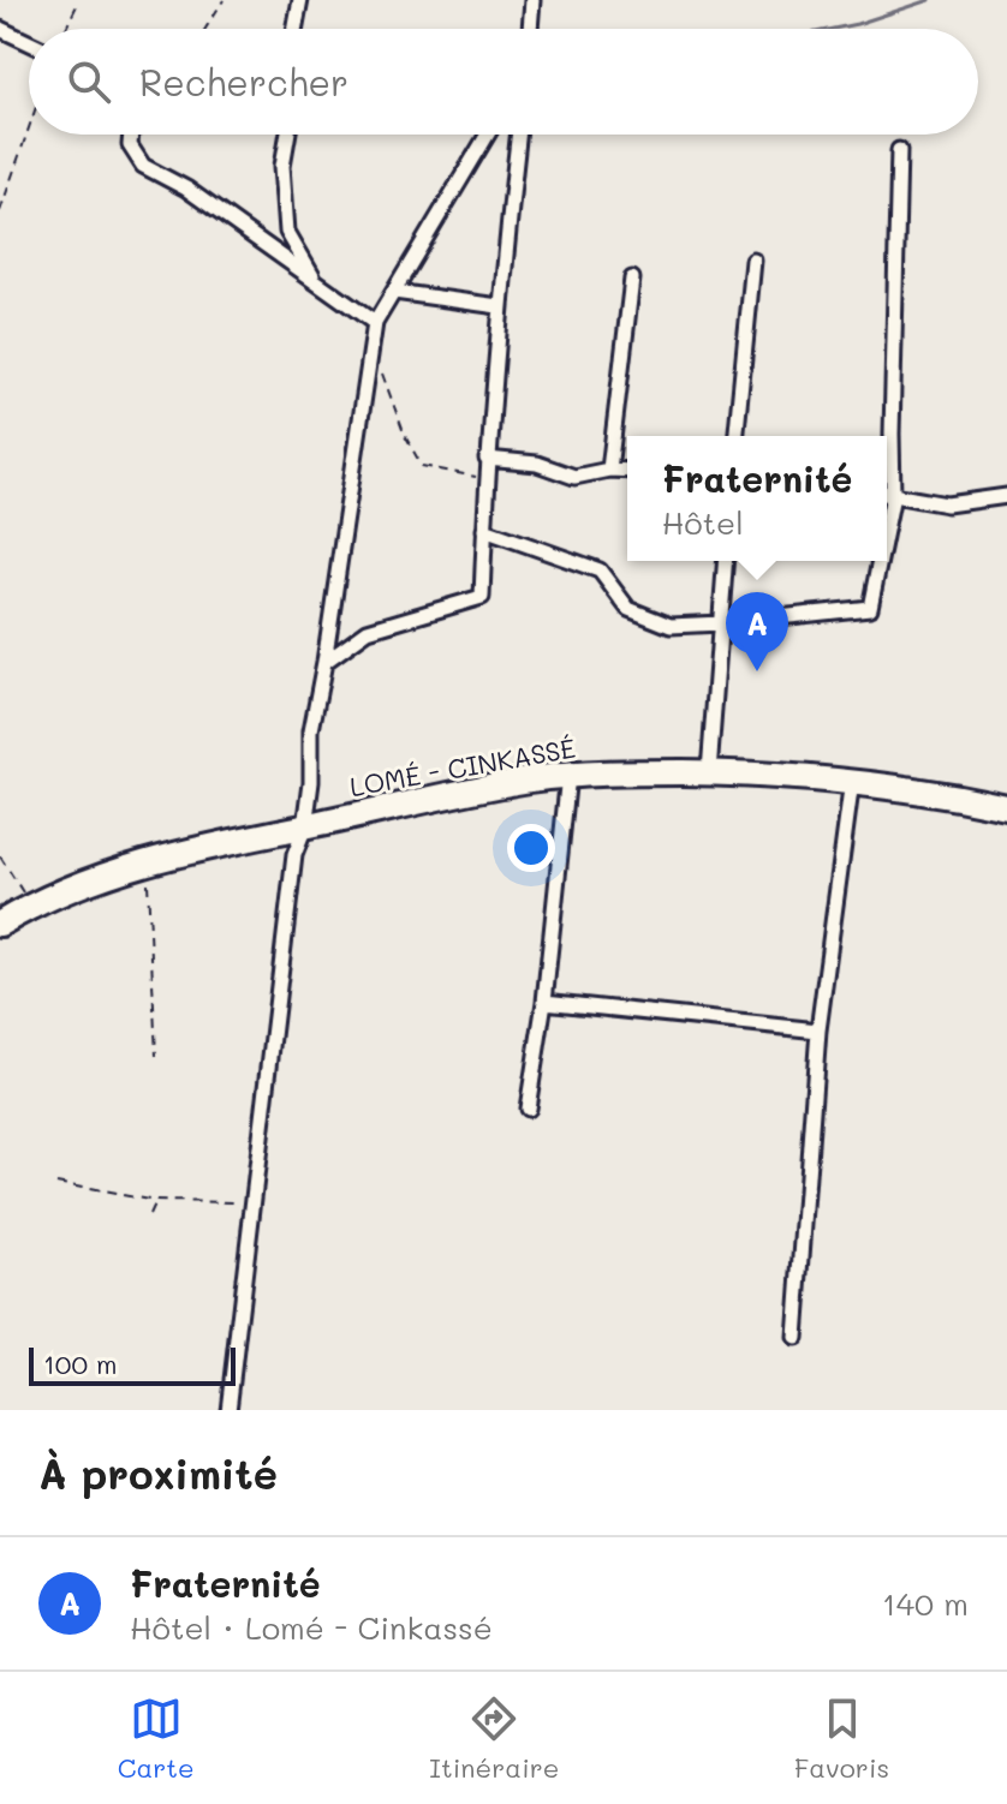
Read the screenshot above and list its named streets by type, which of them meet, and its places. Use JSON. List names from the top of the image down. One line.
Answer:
{"streets":{"highway":["LOMÉ - CINKASSÉ"]},"scale_bar":"100 m","page":{"search":"Rechercher","popup":["Fraternité","Hôtel"],"pins":"A","scale":"100 m","heading":"À proximité","list":[{"mark":"A","name":"Fraternité","note":"Hôtel · Lomé - Cinkassé","value":"140 m"}],"nav":["Carte","Itinéraire","Favoris"]}}
